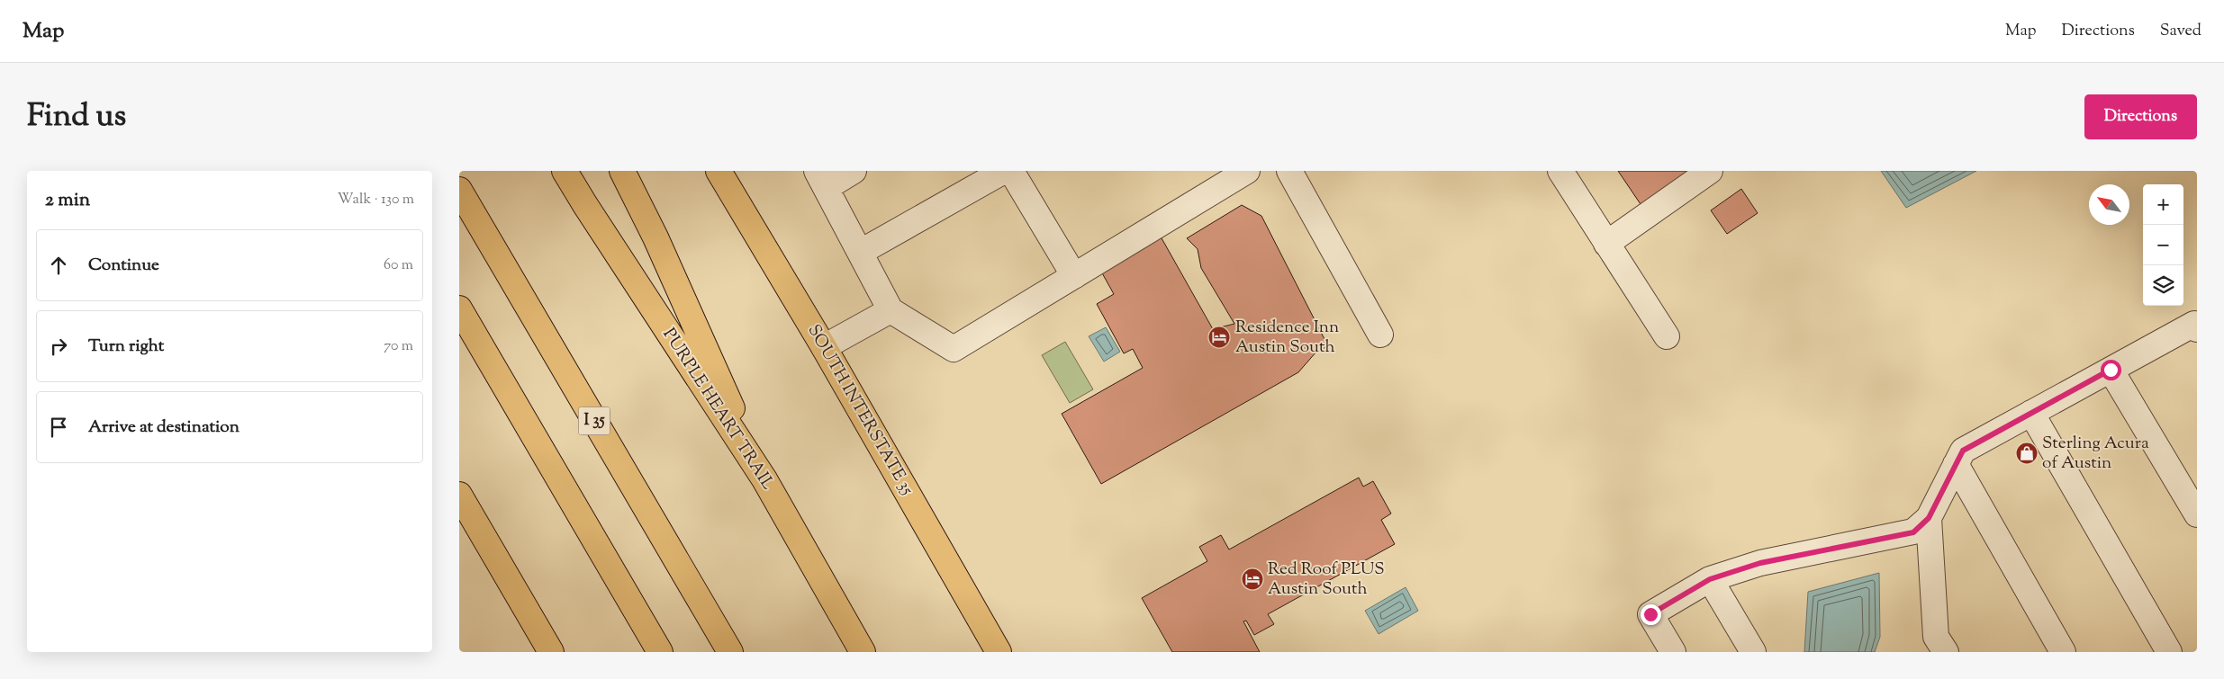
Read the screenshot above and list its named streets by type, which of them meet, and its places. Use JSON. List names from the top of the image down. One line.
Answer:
{"streets":{"main road":["PURPLE HEART TRAIL","SOUTH INTERSTATE 35","I 35"]},"places":{"hotel":["Residence Inn Austin South","Red Roof PLUS Austin South"],"shop":["Sterling Acura of Austin"]},"north":"top left","page":{"header":"Map","nav":["Map","Directions","Saved"],"title":"Find us","buttons":"Directions","heading":["2 min","Walk · 130 m"],"map_buttons":["+","−"],"list":[["Continue","60 m"],["Turn right","70 m"],"Arrive at destination"]}}
